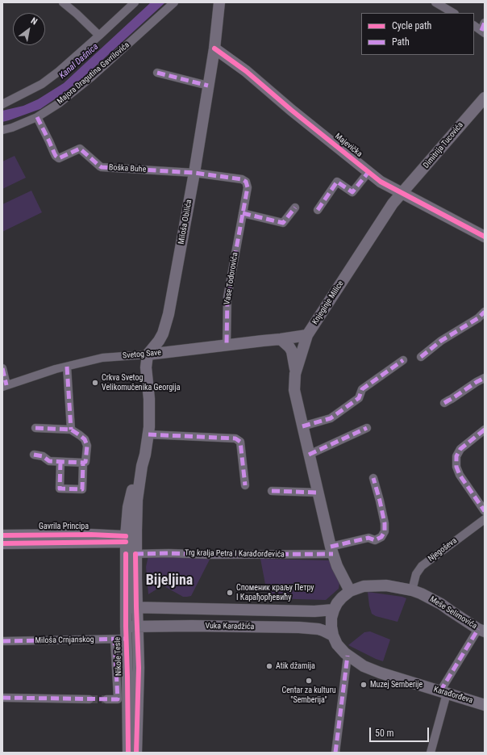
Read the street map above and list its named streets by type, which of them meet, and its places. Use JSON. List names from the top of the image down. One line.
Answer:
{"streets":{"main road":["Majevička","Dimitrija Tucovića","Miloša Obilića","Knjeginje Milice","Svetog Save","Gavrila Principa","Meše Selimovića","Vuka Karadžića","Nikole Tesle","Karađorđeva"],"street":["Majora Dragutina Gavrilovića","Boška Buhe","Vase Todorovića","Njegoševa","Trg kralja Petra I Karađorđevića","Miloša Crnjanskog"]},"crossings":[["Majora Dragutina Gavrilovića","Boška Buhe"],["Majevička","Dimitrija Tucovića"],["Majevička","Miloša Obilića"],["Majevička","Knjeginje Milice"],["Dimitrija Tucovića","Knjeginje Milice"],["Boška Buhe","Miloša Obilića"],["Boška Buhe","Vase Todorovića"],["Miloša Obilića","Vase Todorovića"],["Miloša Obilića","Svetog Save"],["Vase Todorovića","Svetog Save"],["Knjeginje Milice","Svetog Save"],["Knjeginje Milice","Trg kralja Petra I Karađorđevića"],["Knjeginje Milice","Meše Selimovića"],["Gavrila Principa","Trg kralja Petra I Karađorđevića"],["Gavrila Principa","Nikole Tesle"],["Njegoševa","Meše Selimovića"],["Trg kralja Petra I Karađorđevića","Nikole Tesle"],["Meše Selimovića","Vuka Karadžića"],["Meše Selimovića","Karađorđeva"],["Vuka Karadžića","Nikole Tesle"],["Vuka Karadžića","Karađorđeva"],["Miloša Crnjanskog","Nikole Tesle"]],"districts":["Bijeljina"],"water":["Kanal Dašnica"],"places":["Crkva Svetog Velikomučenika Georgija","Споменик краљу Петру I Карађорђевићу","Atik džamija","Centar za kulturu \"Semberija\"","Muzej Semberije"],"legend":["Cycle path","Path"],"scale_bar":"50 m","north":"top right"}
